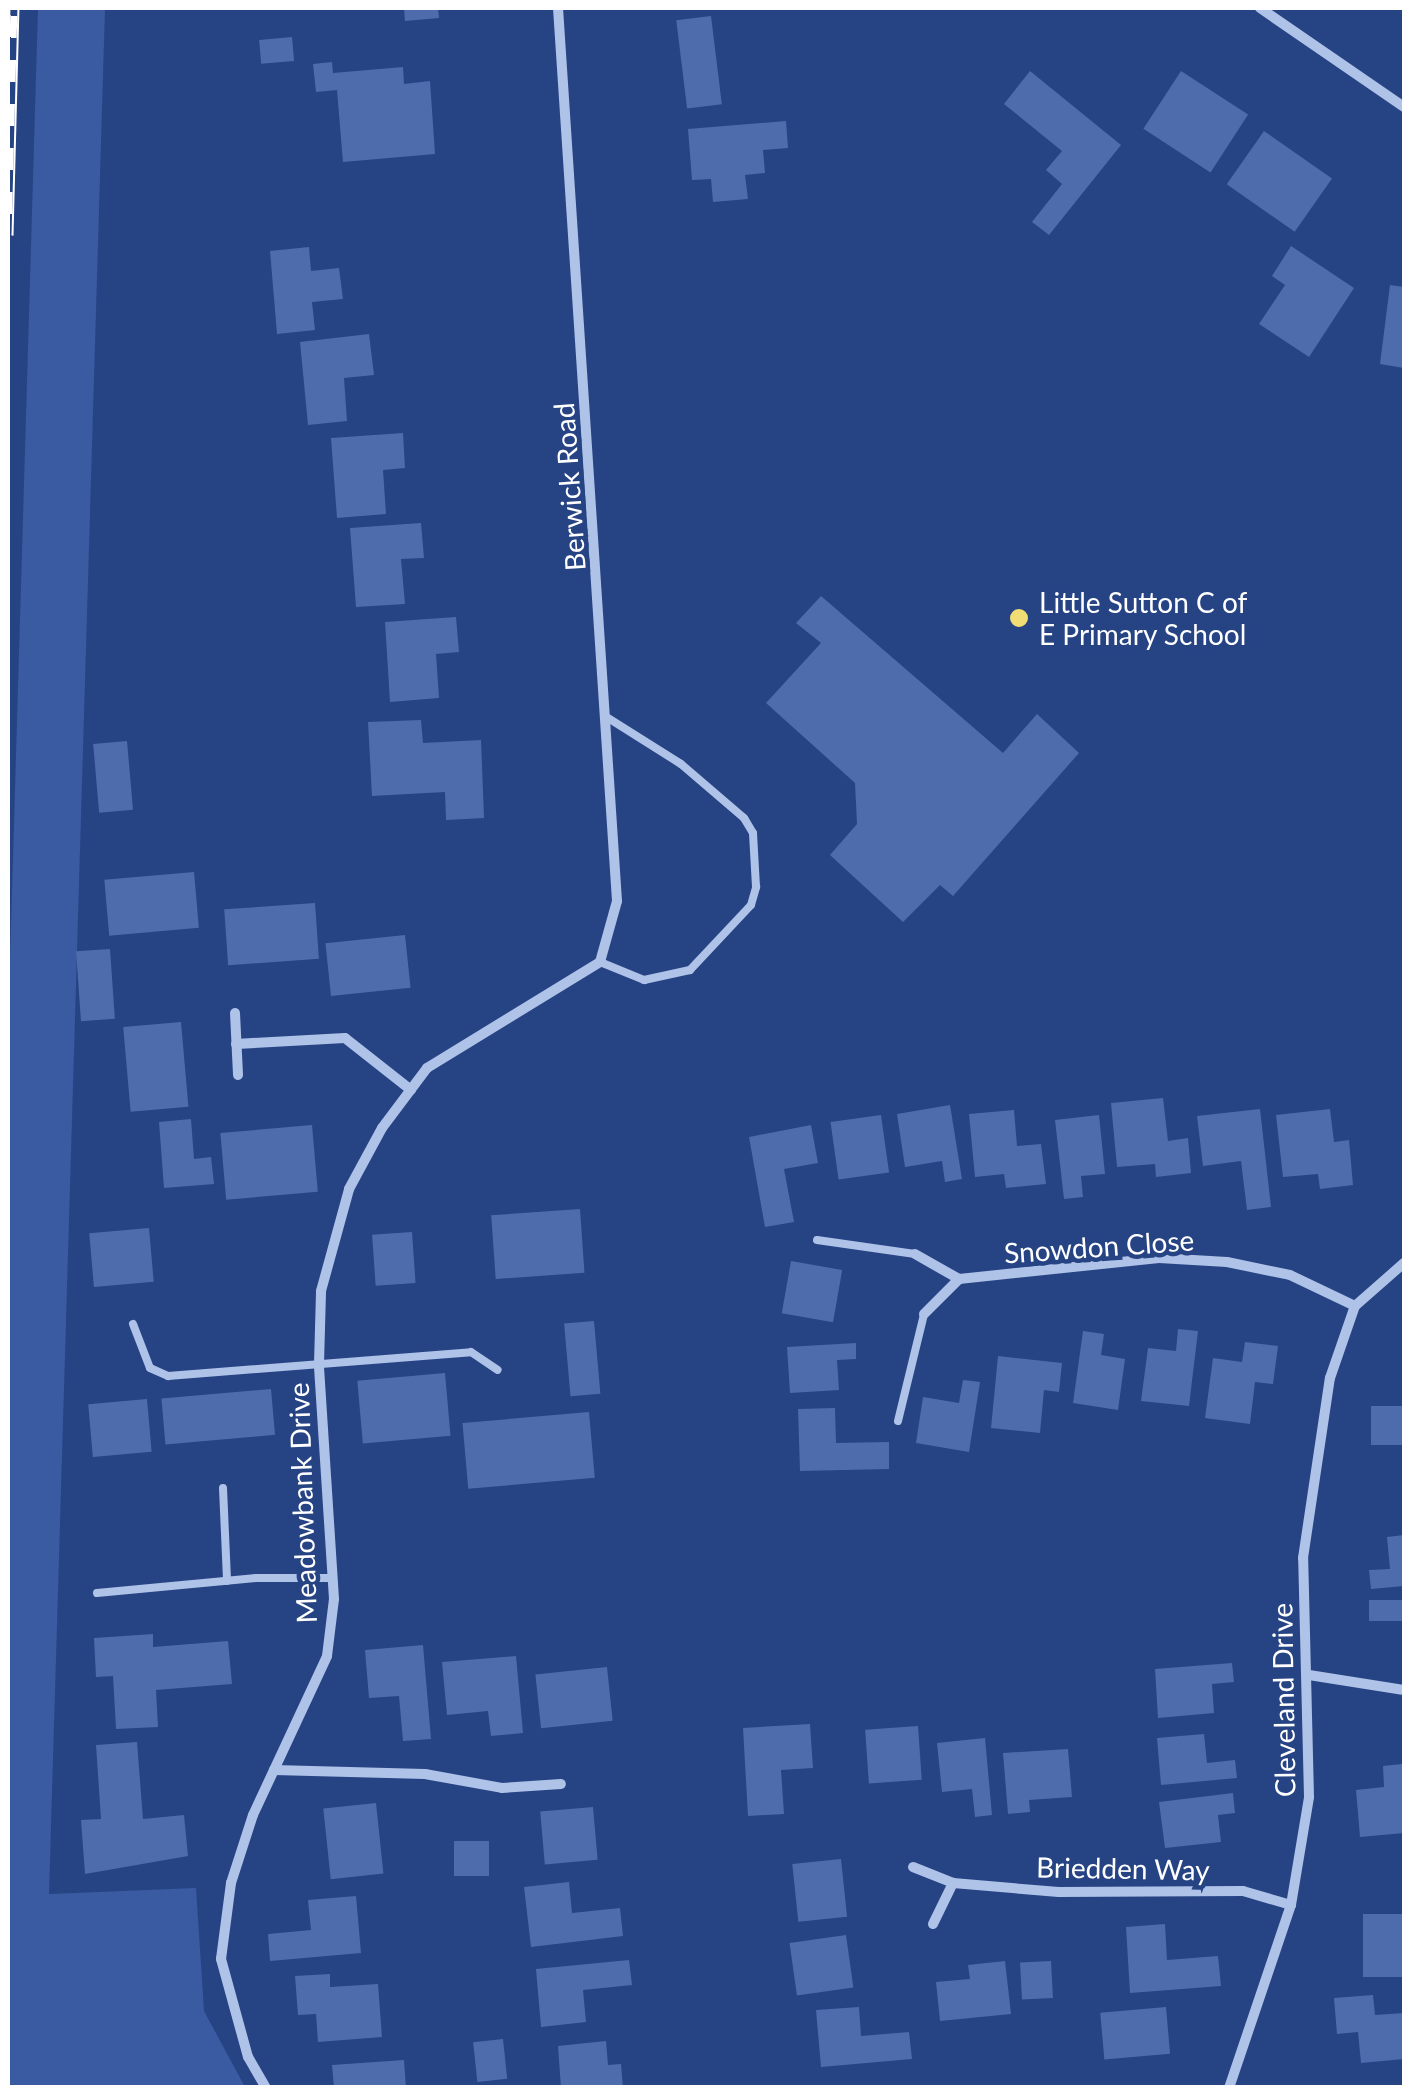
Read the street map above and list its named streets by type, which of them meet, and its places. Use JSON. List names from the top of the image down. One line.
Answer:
{"streets":{"street":["Berwick Road","Snowdon Close","Meadowbank Drive","Cleveland Drive","Briedden Way"]},"crossings":[["Berwick Road","Meadowbank Drive"],["Snowdon Close","Cleveland Drive"],["Cleveland Drive","Briedden Way"]],"places":["Little Sutton C of E Primary School"]}
